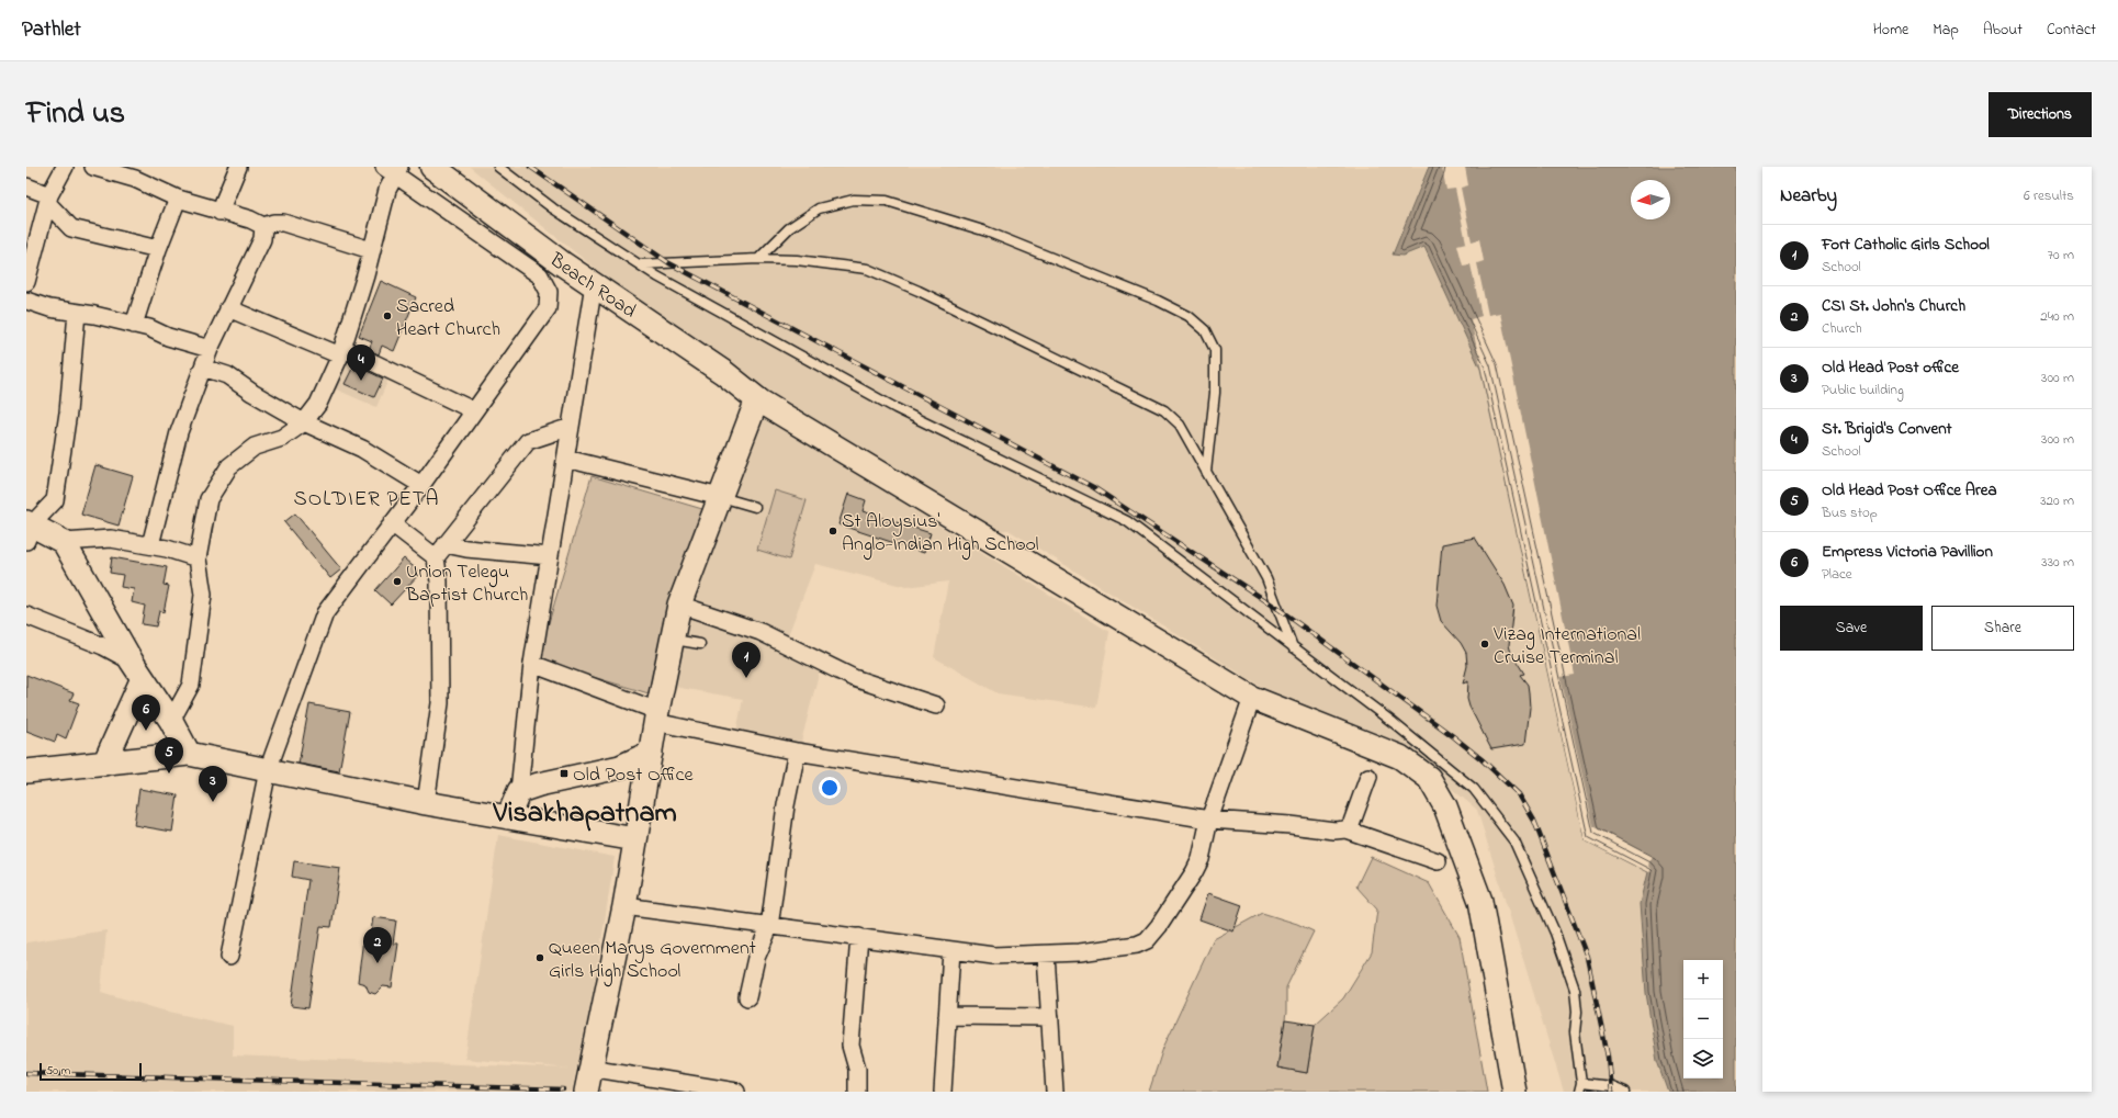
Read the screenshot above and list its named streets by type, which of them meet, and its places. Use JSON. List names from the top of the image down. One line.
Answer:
{"streets":{"main road":["Beach Road"]},"districts":["SOLDIER PETA","Visakhapatnam"],"places":{"other":["Sacred Heart Church","St Aloysius' Anglo-Indian High School","Union Telegu Baptist Church","Vizag International Cruise Terminal","Queen Marys Government Girls High School"],"transit":["Old Post Office"]},"scale_bar":"50 m","north":"left","page":{"header":"Pathlet","nav":["Home","Map","About","Contact"],"title":"Find us","buttons":["Directions",["Save","Share"]],"heading":["Nearby","6 results"],"list":[{"mark":"1","name":"Fort Catholic Girls School","note":"School","value":"70 m"},{"mark":"2","name":"CSI St. John's Church","note":"Church","value":"240 m"},{"mark":"3","name":"Old Head Post office","note":"Public building","value":"300 m"},{"mark":"4","name":"St. Brigid's Convent","note":"School","value":"300 m"},{"mark":"5","name":"Old Head Post Office Area","note":"Bus stop","value":"320 m"},{"mark":"6","name":"Empress Victoria Pavillion","note":"Place","value":"330 m"}],"pins":["4","1","6","5","3","2"],"map_buttons":["+","−"],"scale":"50 m"}}
